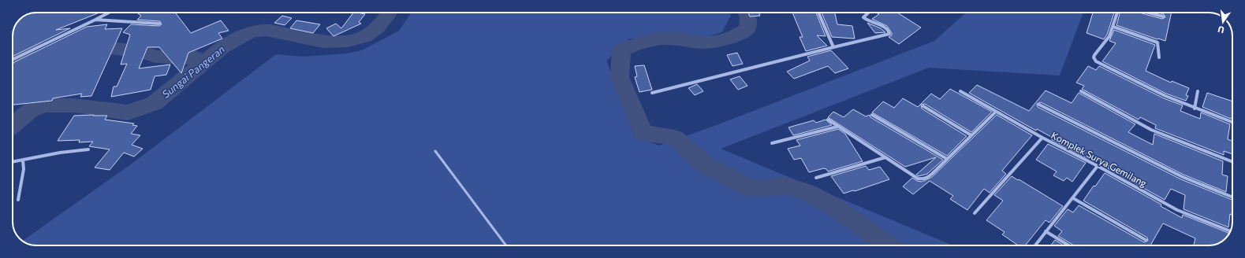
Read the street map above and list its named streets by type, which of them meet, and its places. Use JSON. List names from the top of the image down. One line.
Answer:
{"streets":{"street":["Komplek Surya Gemilang"]},"water":["Sungai Pangeran"],"north":"bottom"}
